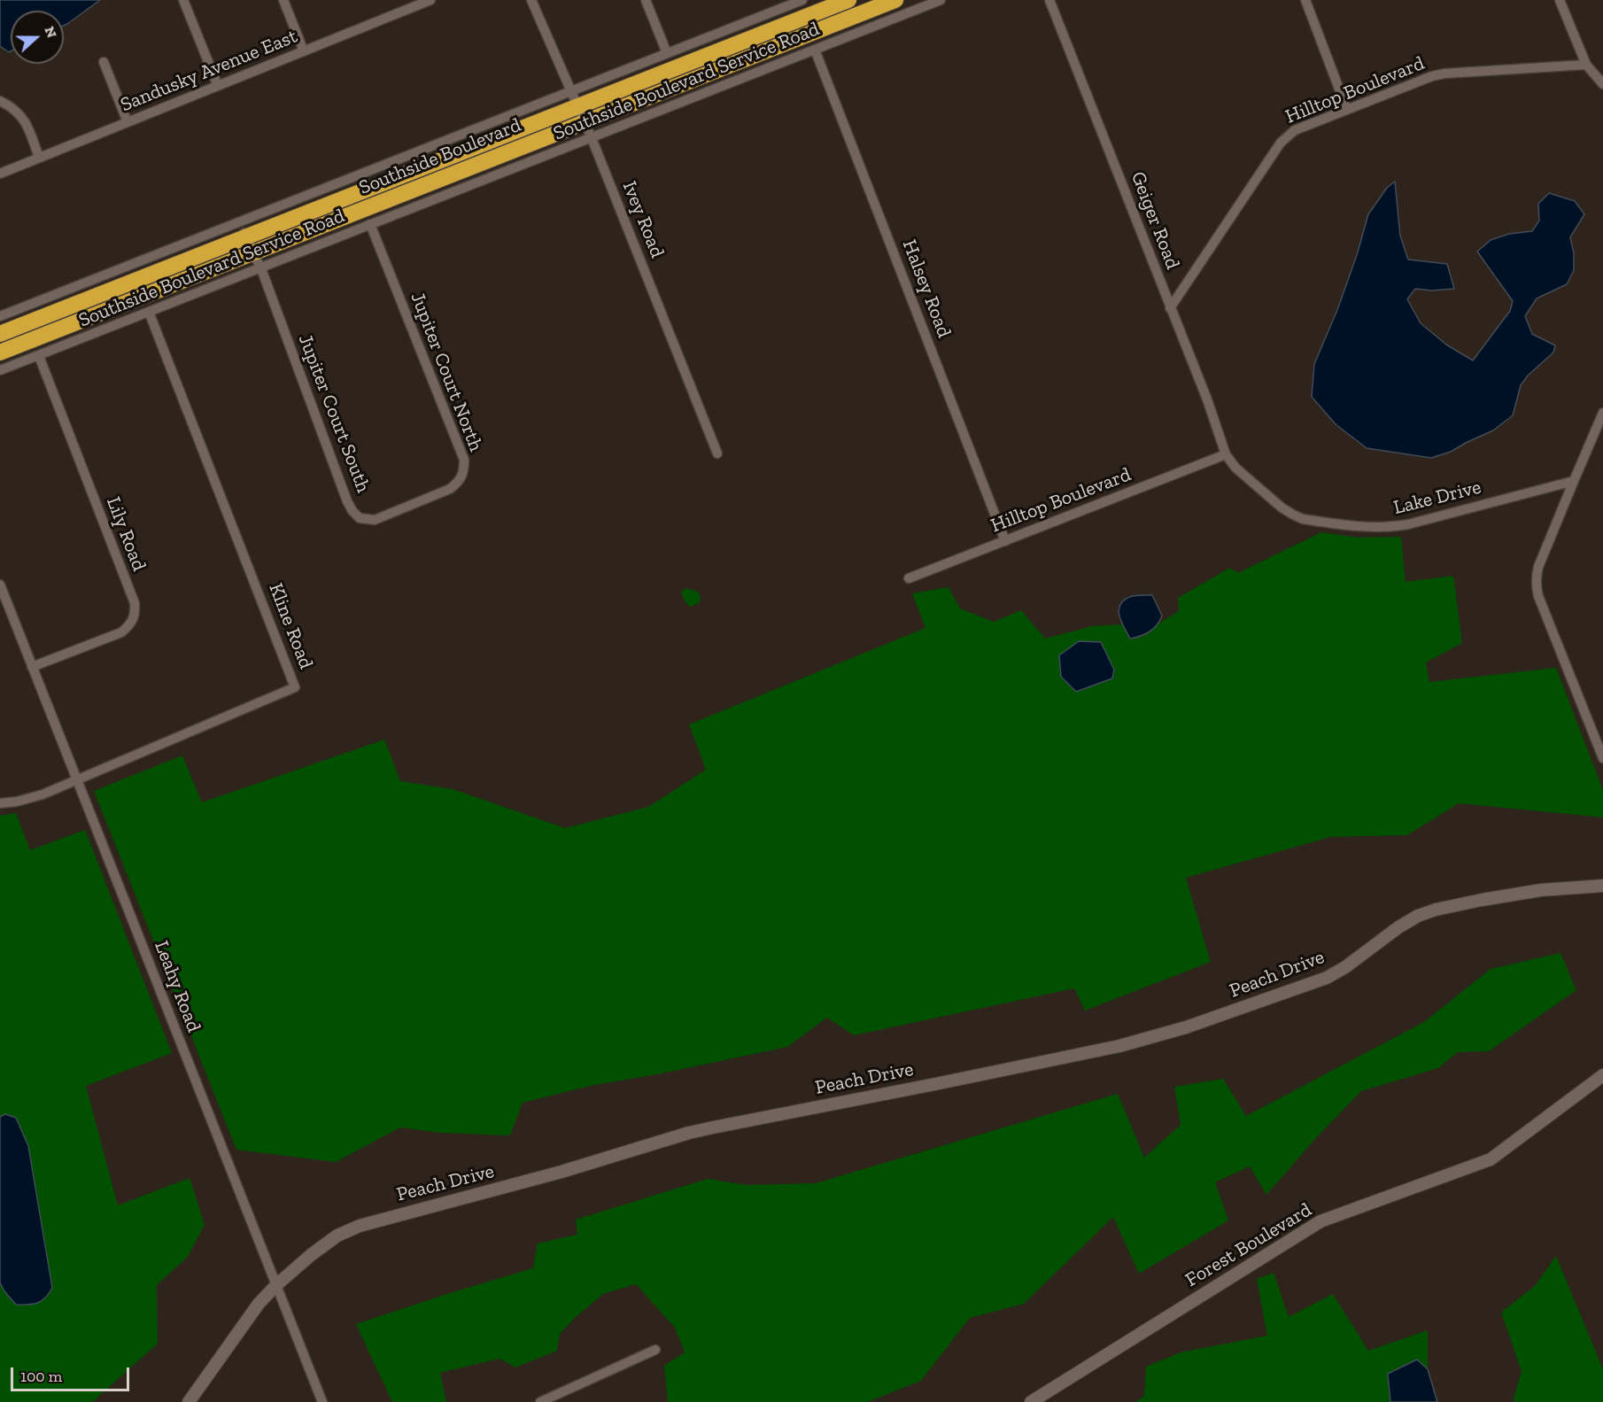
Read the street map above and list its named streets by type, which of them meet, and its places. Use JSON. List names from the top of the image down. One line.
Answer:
{"streets":{"highway":["Southside Boulevard"],"main road":["Peach Drive","Forest Boulevard"],"street":["Sandusky Avenue East","Southside Boulevard Service Road","Hilltop Boulevard","Ivey Road","Geiger Road","Halsey Road","Jupiter Court North","Jupiter Court South","Lake Drive","Lily Road","Kline Road","Leahy Road"]},"crossings":[["Southside Boulevard Service Road","Southside Boulevard"],["Southside Boulevard Service Road","Ivey Road"],["Southside Boulevard Service Road","Halsey Road"],["Southside Boulevard Service Road","Jupiter Court North"],["Southside Boulevard Service Road","Jupiter Court South"],["Southside Boulevard Service Road","Lily Road"],["Southside Boulevard Service Road","Kline Road"],["Hilltop Boulevard","Geiger Road"],["Hilltop Boulevard","Halsey Road"],["Hilltop Boulevard","Lake Drive"],["Southside Boulevard","Ivey Road"],["Southside Boulevard","Jupiter Court South"],["Geiger Road","Lake Drive"],["Jupiter Court North","Jupiter Court South"],["Lily Road","Leahy Road"],["Kline Road","Leahy Road"],["Peach Drive","Leahy Road"]],"scale_bar":"100 m","north":"right"}
